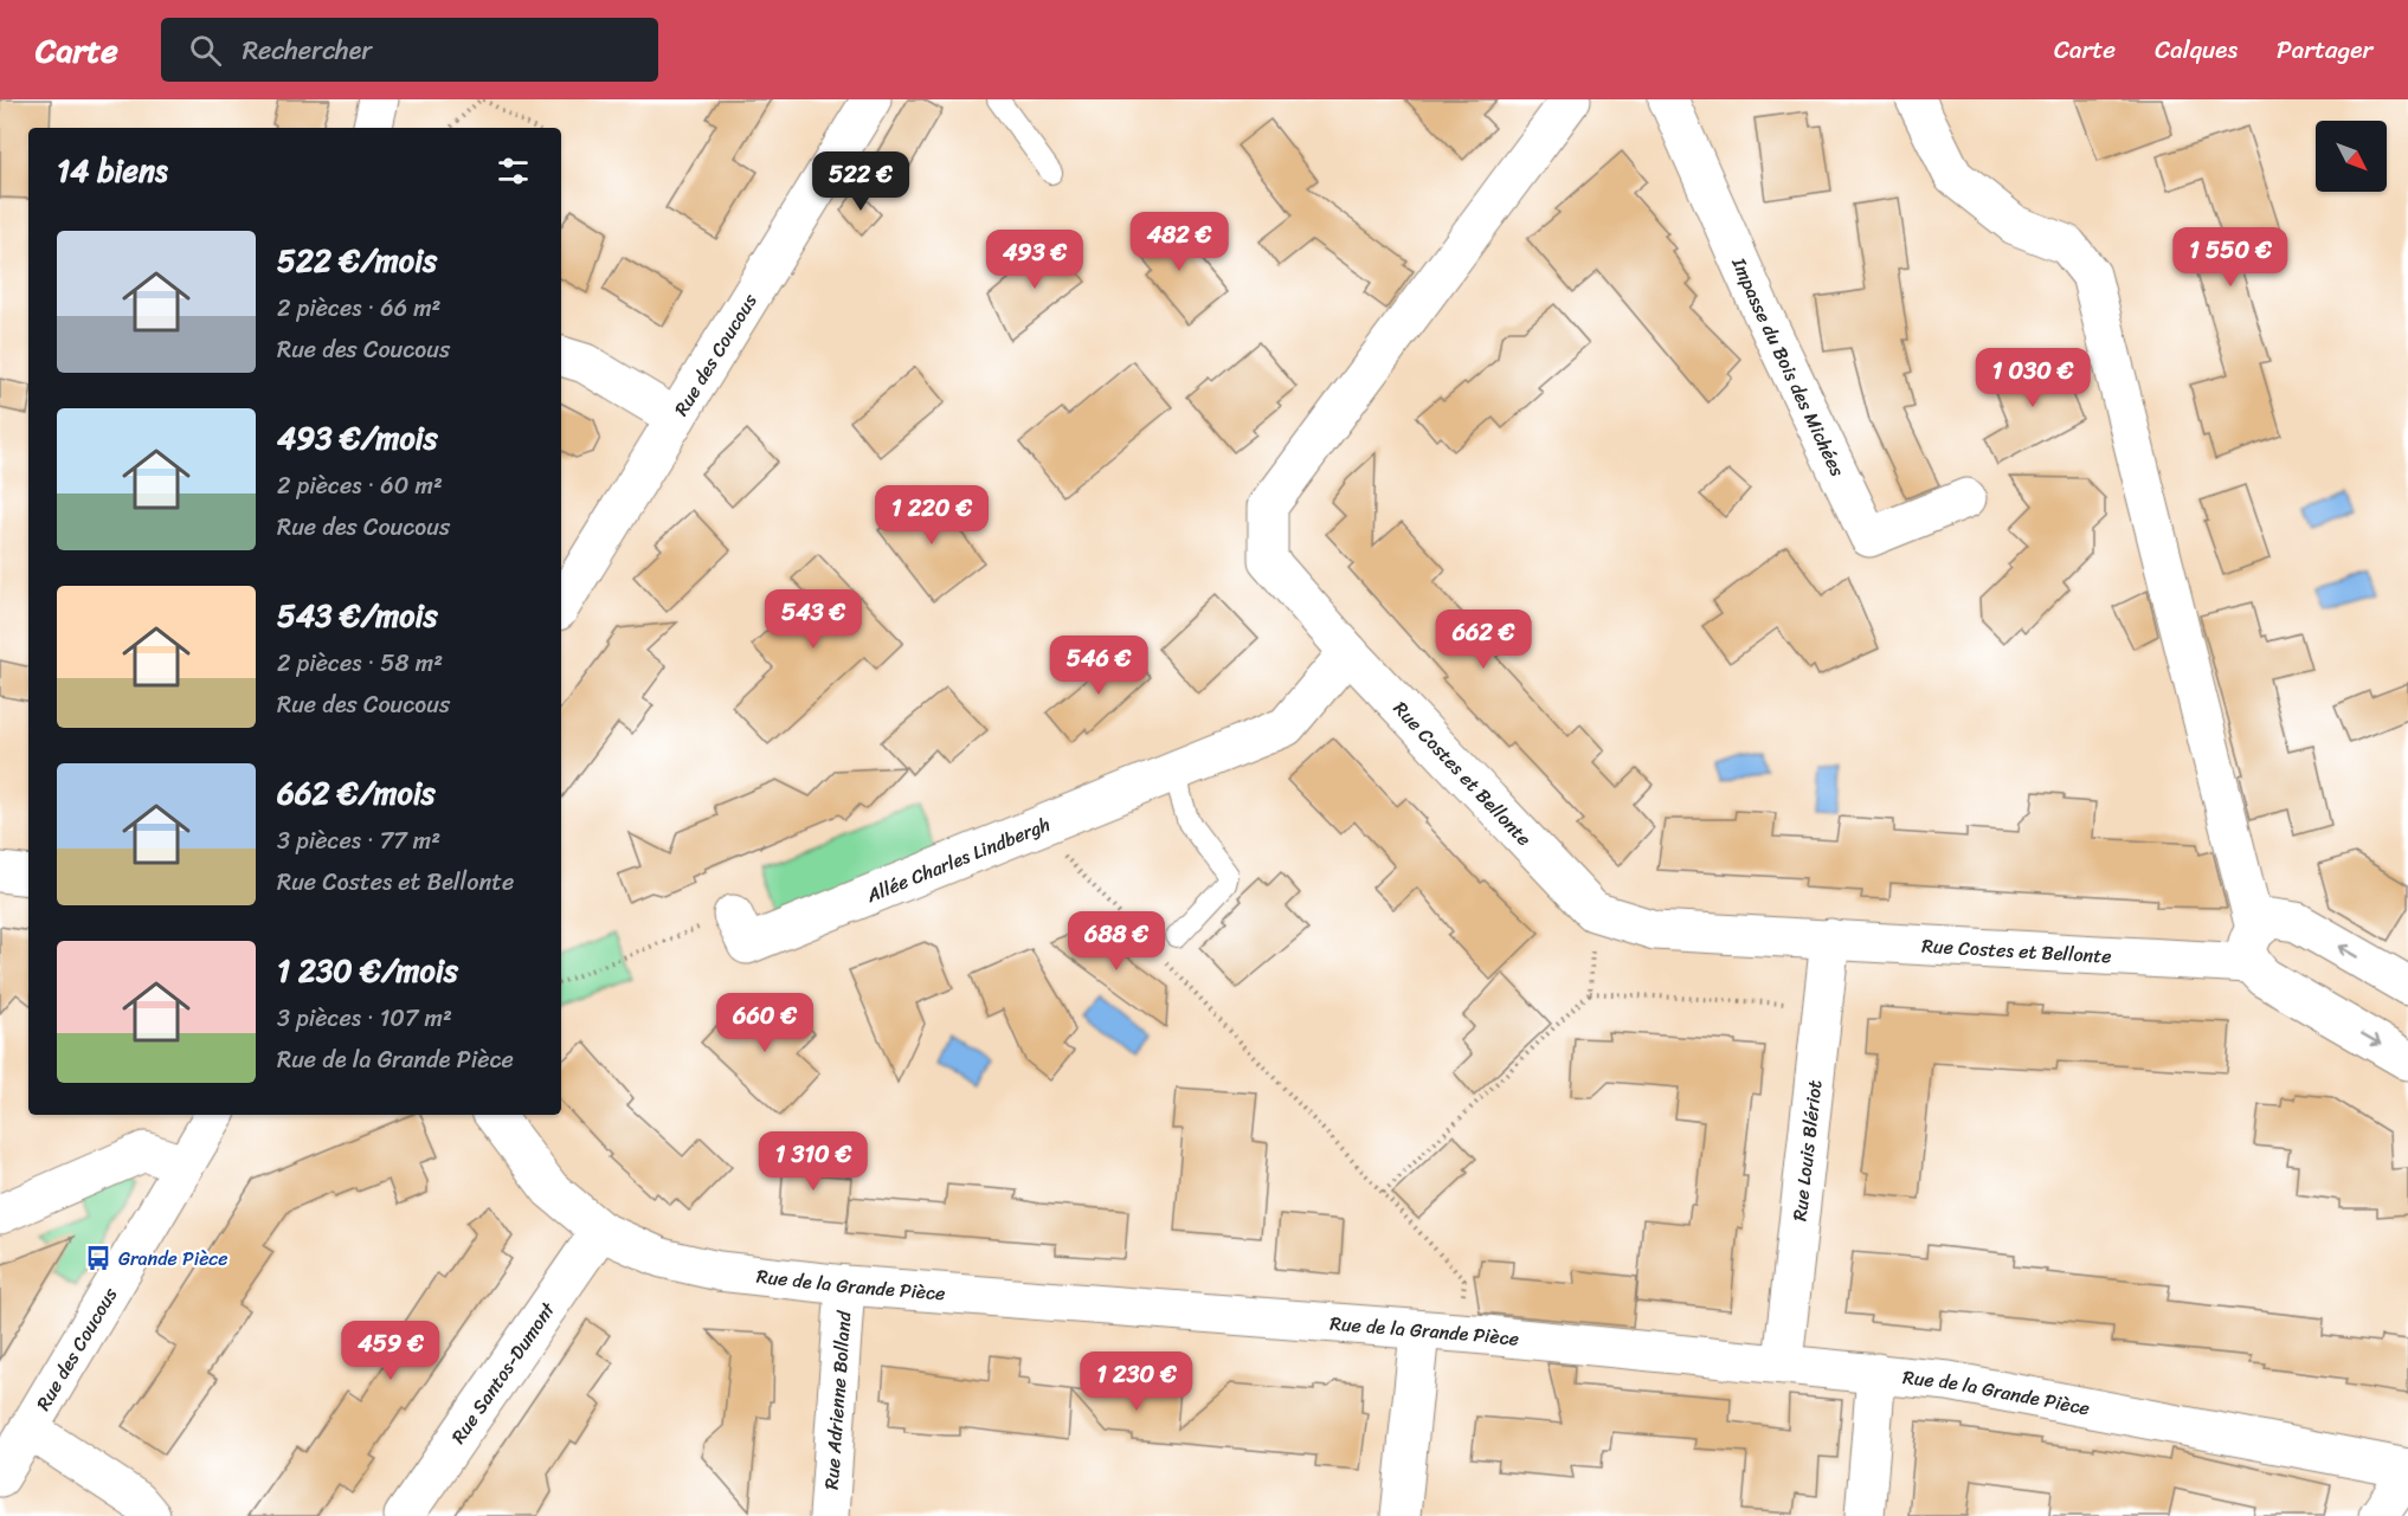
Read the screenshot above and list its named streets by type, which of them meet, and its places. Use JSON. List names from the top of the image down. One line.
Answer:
{"streets":{"street":["Rue des Coucous","Impasse du Bois des Michées","Rue Costes et Bellonte","Allée Charles Lindbergh","Rue Louis Blériot","Rue de la Grande Pièce","Rue Santos-Dumont","Rue Adrienne Bolland"]},"crossings":[["Rue Costes et Bellonte","Allée Charles Lindbergh"],["Rue Costes et Bellonte","Rue Louis Blériot"],["Rue Louis Blériot","Rue de la Grande Pièce"],["Rue de la Grande Pièce","Rue Santos-Dumont"],["Rue de la Grande Pièce","Rue Adrienne Bolland"]],"places":{"bus stop":["Grande Pièce"]},"north":"bottom right","page":{"header":"Carte","search":"Rechercher","nav":["Carte","Calques","Partager"],"heading":"14 biens","price":["522 €","482 €","1 550 €","493 €","1 030 €","1 220 €","543 €","662 €","546 €","688 €","660 €","1 310 €","459 €","1 230 €"],"list":[{"name":"522 €/mois","note":"2 pièces · 66 m² · Rue des Coucous"},{"name":"493 €/mois","note":"2 pièces · 60 m² · Rue des Coucous"},{"name":"543 €/mois","note":"2 pièces · 58 m² · Rue des Coucous"},{"name":"662 €/mois","note":"3 pièces · 77 m² · Rue Costes et Bellonte"},{"name":"1 230 €/mois","note":"3 pièces · 107 m² · Rue de la Grande Pièce"}]}}
